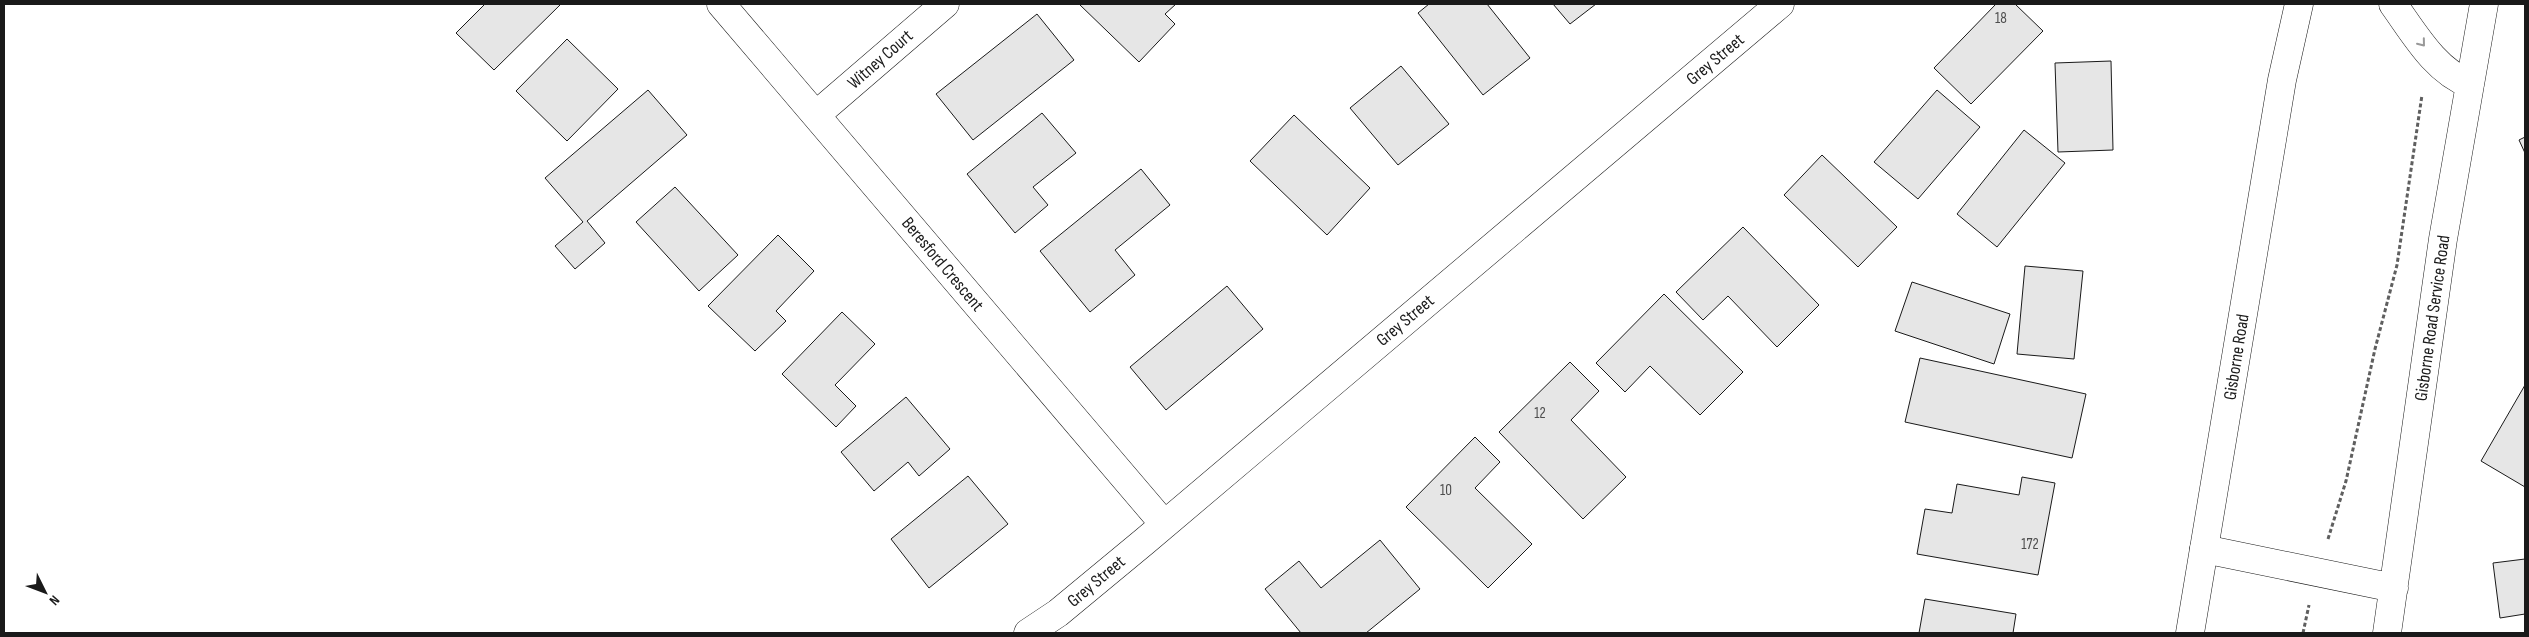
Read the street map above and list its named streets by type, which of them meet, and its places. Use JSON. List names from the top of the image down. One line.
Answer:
{"streets":{"street":["Witney Court","Grey Street","Beresford Crescent","Gisborne Road Service Road","Gisborne Road"]},"crossings":[["Witney Court","Beresford Crescent"],["Grey Street","Beresford Crescent"]],"house_numbers":["18","12","10","172"],"north":"bottom right"}
